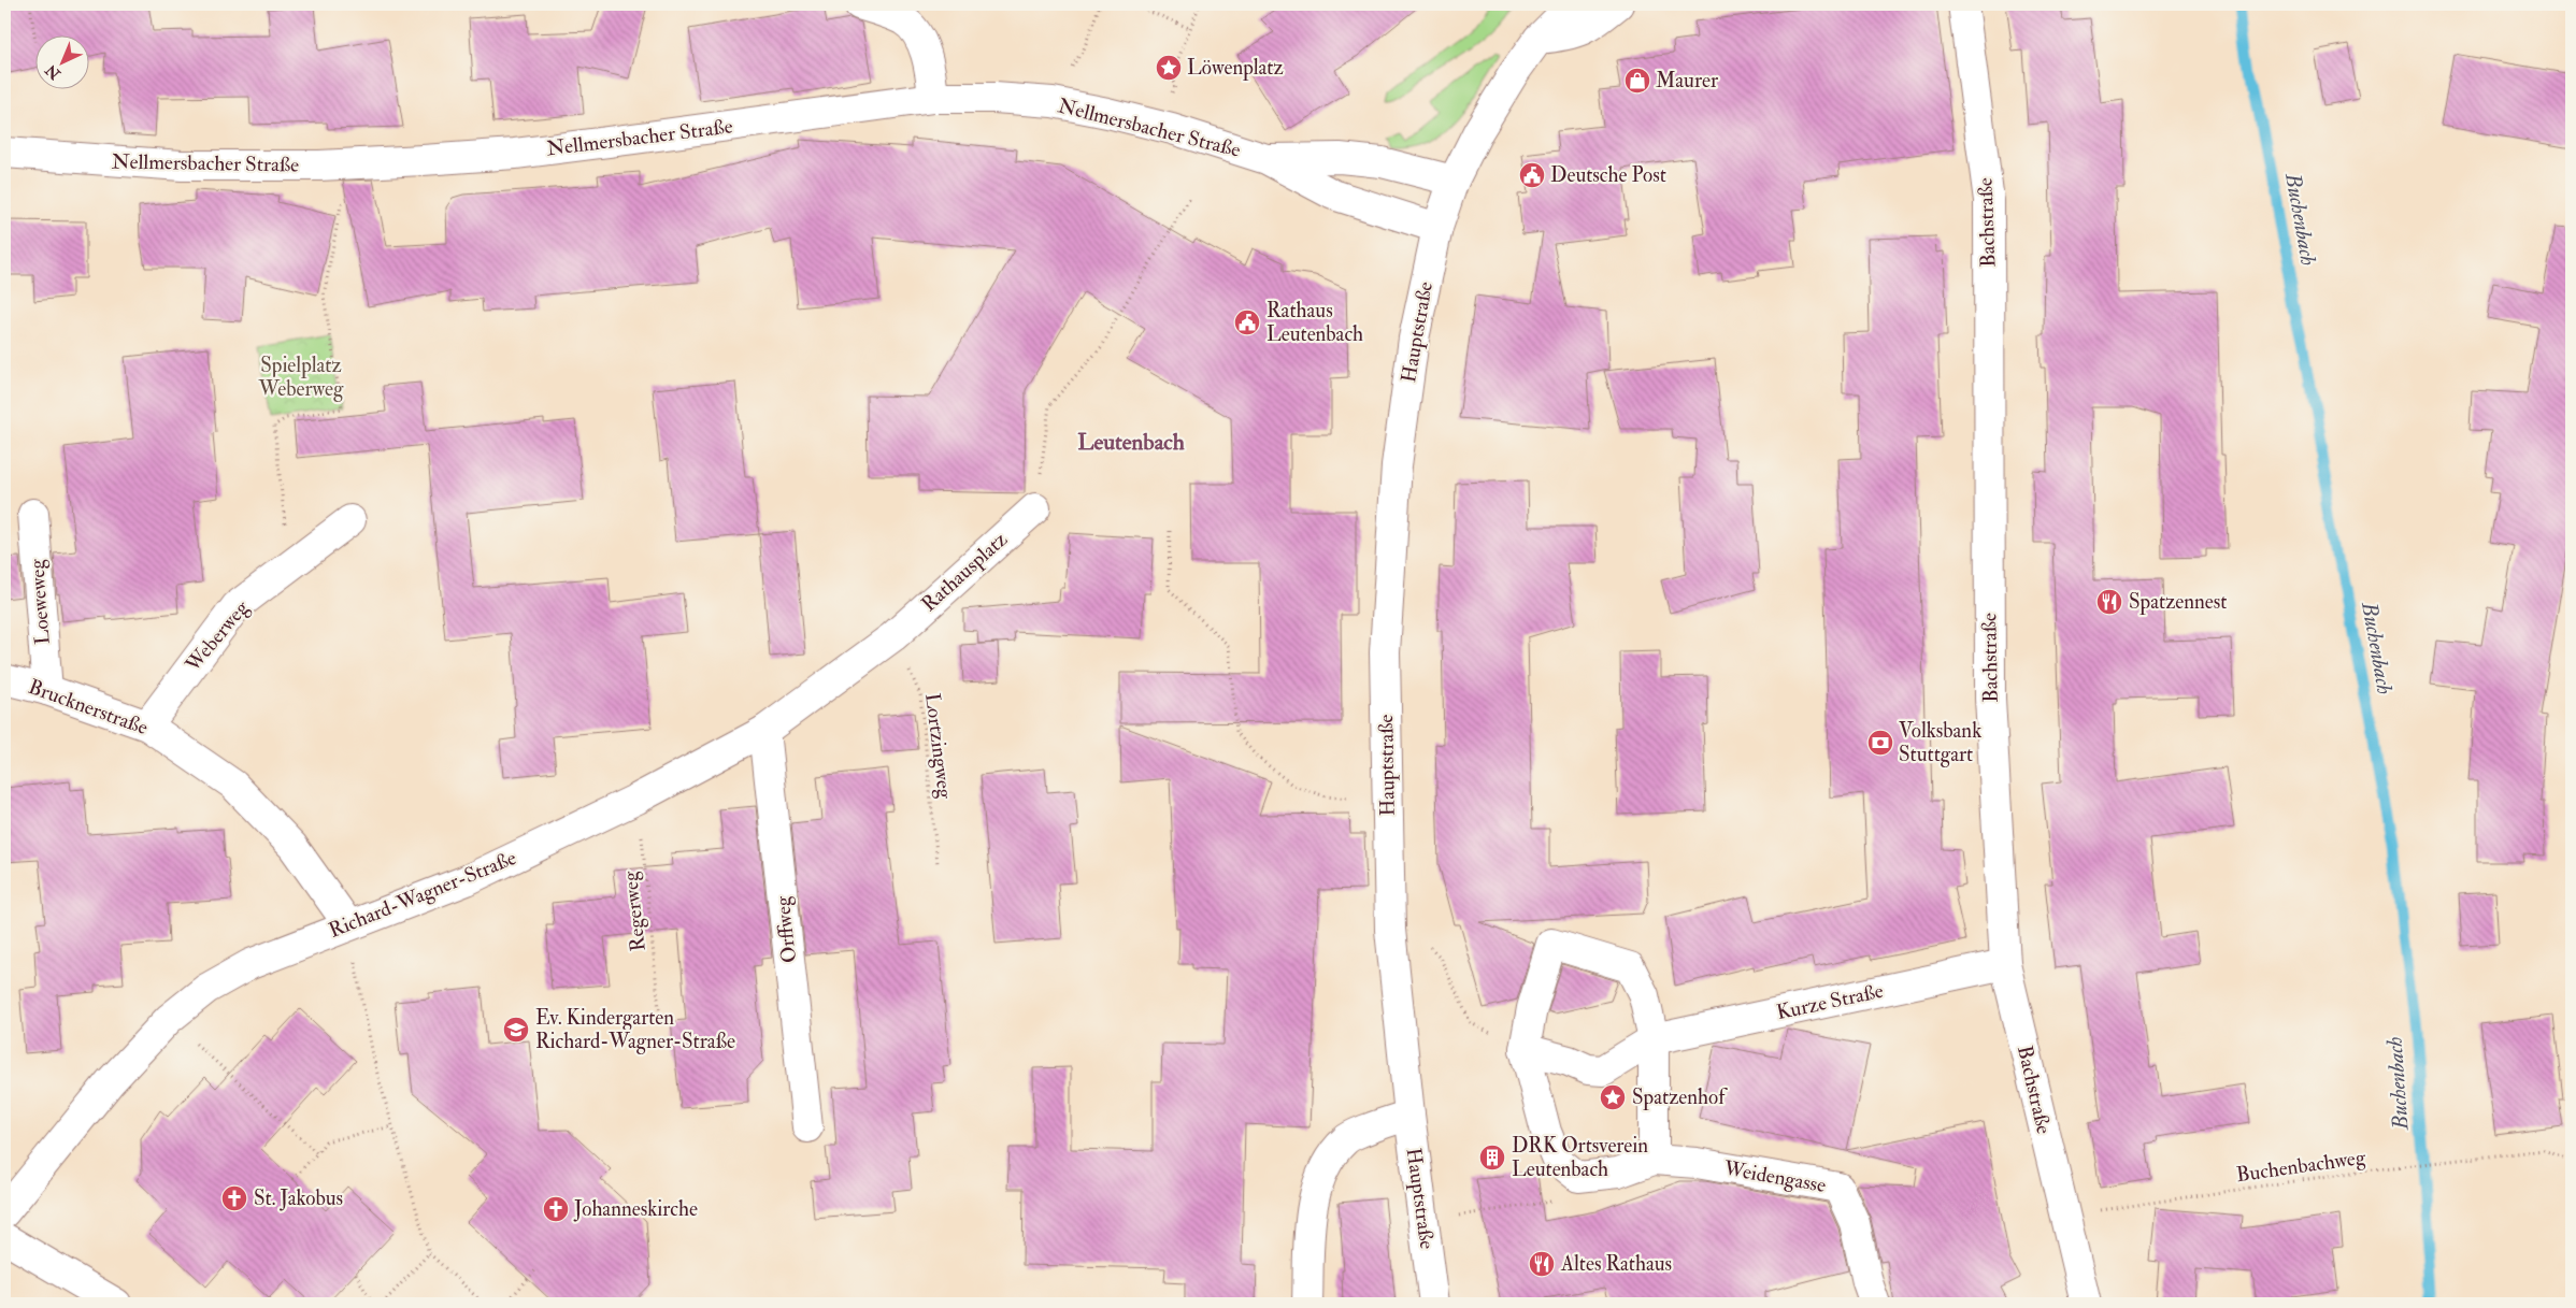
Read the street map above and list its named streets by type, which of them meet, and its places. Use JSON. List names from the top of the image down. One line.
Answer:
{"streets":{"street":["Nellmersbacher Straße","Bachstraße","Hauptstraße","Rathausplatz","Loeweweg","Weberweg","Brucknerstraße","Richard-Wagner-Straße","Orffweg","Kurze Straße","Weidengasse"],"path":["Lortzingweg","Regerweg","Buchenbachweg"]},"crossings":[["Nellmersbacher Straße","Hauptstraße"],["Bachstraße","Kurze Straße"],["Bachstraße","Buchenbachweg"],["Rathausplatz","Lortzingweg"],["Rathausplatz","Richard-Wagner-Straße"],["Loeweweg","Brucknerstraße"],["Weberweg","Brucknerstraße"],["Brucknerstraße","Richard-Wagner-Straße"],["Lortzingweg","Richard-Wagner-Straße"],["Richard-Wagner-Straße","Regerweg"],["Richard-Wagner-Straße","Orffweg"]],"districts":["Leutenbach"],"water":["Buchenbach"],"parks":["Spielplatz Weberweg"],"places":{"place":["Löwenplatz","Spatzenhof"],"shop":["Maurer"],"public building":["Deutsche Post","Rathaus Leutenbach"],"restaurant":["Spatzennest","Altes Rathaus"],"bank":["Volksbank Stuttgart"],"school or university":["Ev. Kindergarten Richard-Wagner-Straße"],"building":["DRK Ortsverein Leutenbach"],"church":["St. Jakobus","Johanneskirche"]},"north":"bottom left"}
